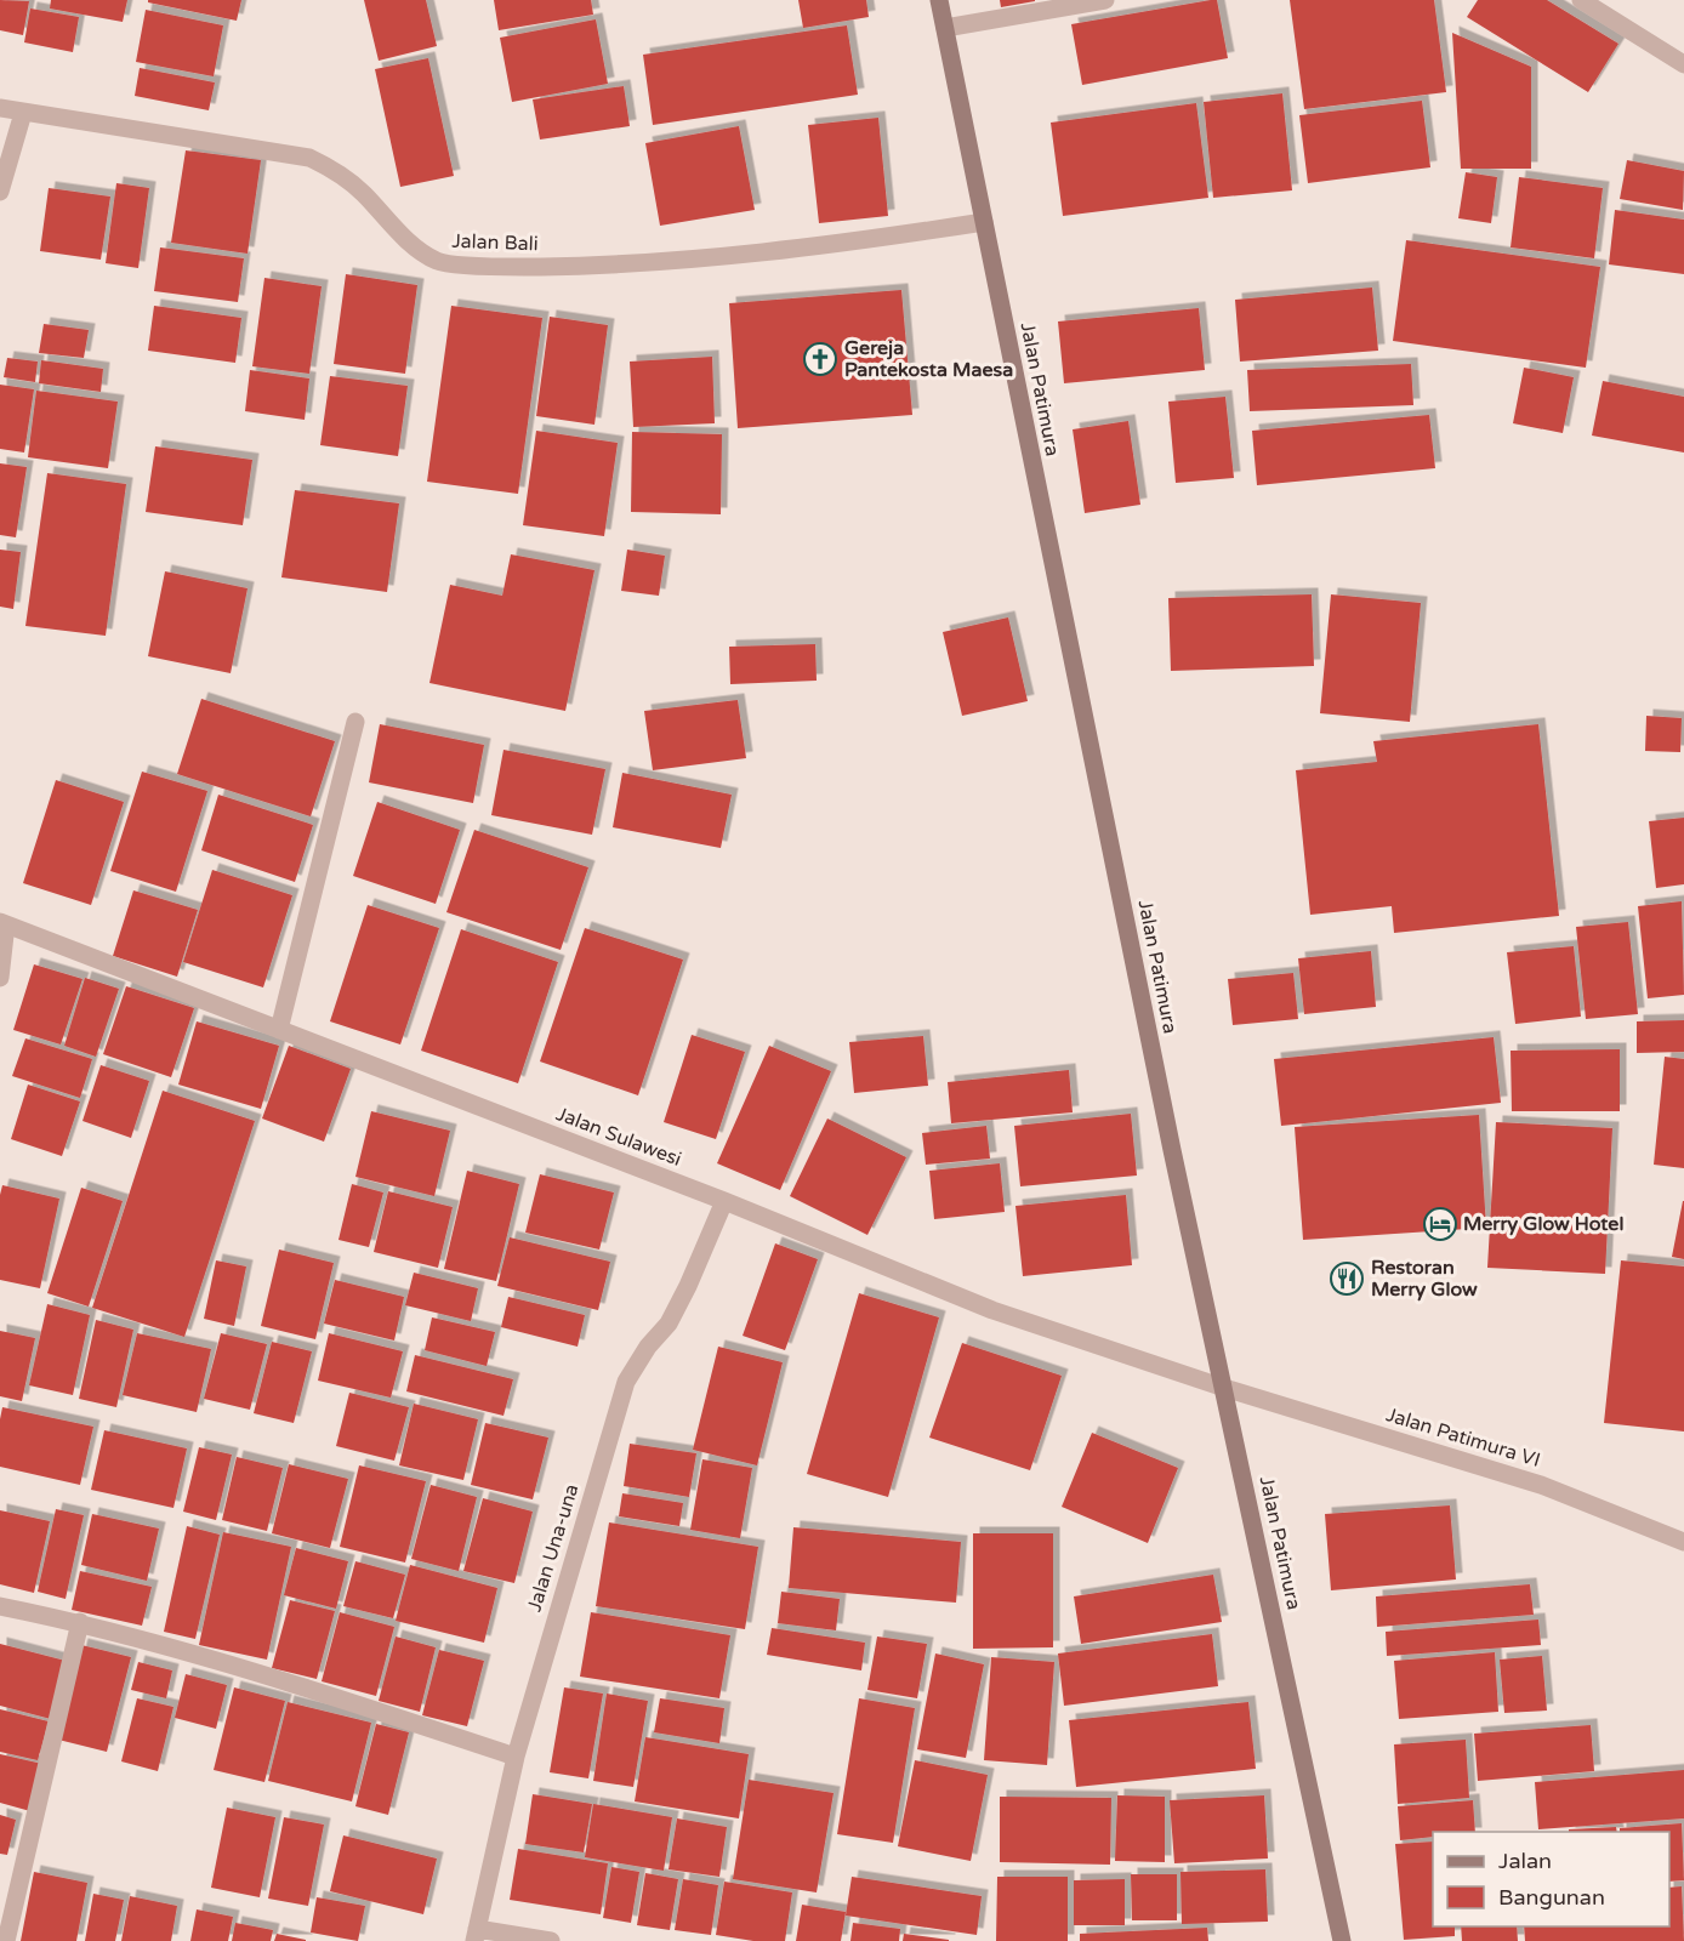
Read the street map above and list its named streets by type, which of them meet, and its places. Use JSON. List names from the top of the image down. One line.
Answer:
{"streets":{"main road":["Jalan Patimura"],"street":["Jalan Bali","Jalan Sulawesi","Jalan Patimura VI","Jalan Una-una"]},"crossings":[["Jalan Bali","Jalan Patimura"],["Jalan Patimura","Jalan Sulawesi"],["Jalan Patimura","Jalan Patimura VI"],["Jalan Sulawesi","Jalan Patimura VI"],["Jalan Sulawesi","Jalan Una-una"]],"places":{"church":["Gereja Pantekosta Maesa"],"hotel":["Merry Glow Hotel"],"restaurant":["Restoran Merry Glow"]},"legend":["Jalan","Bangunan"]}
